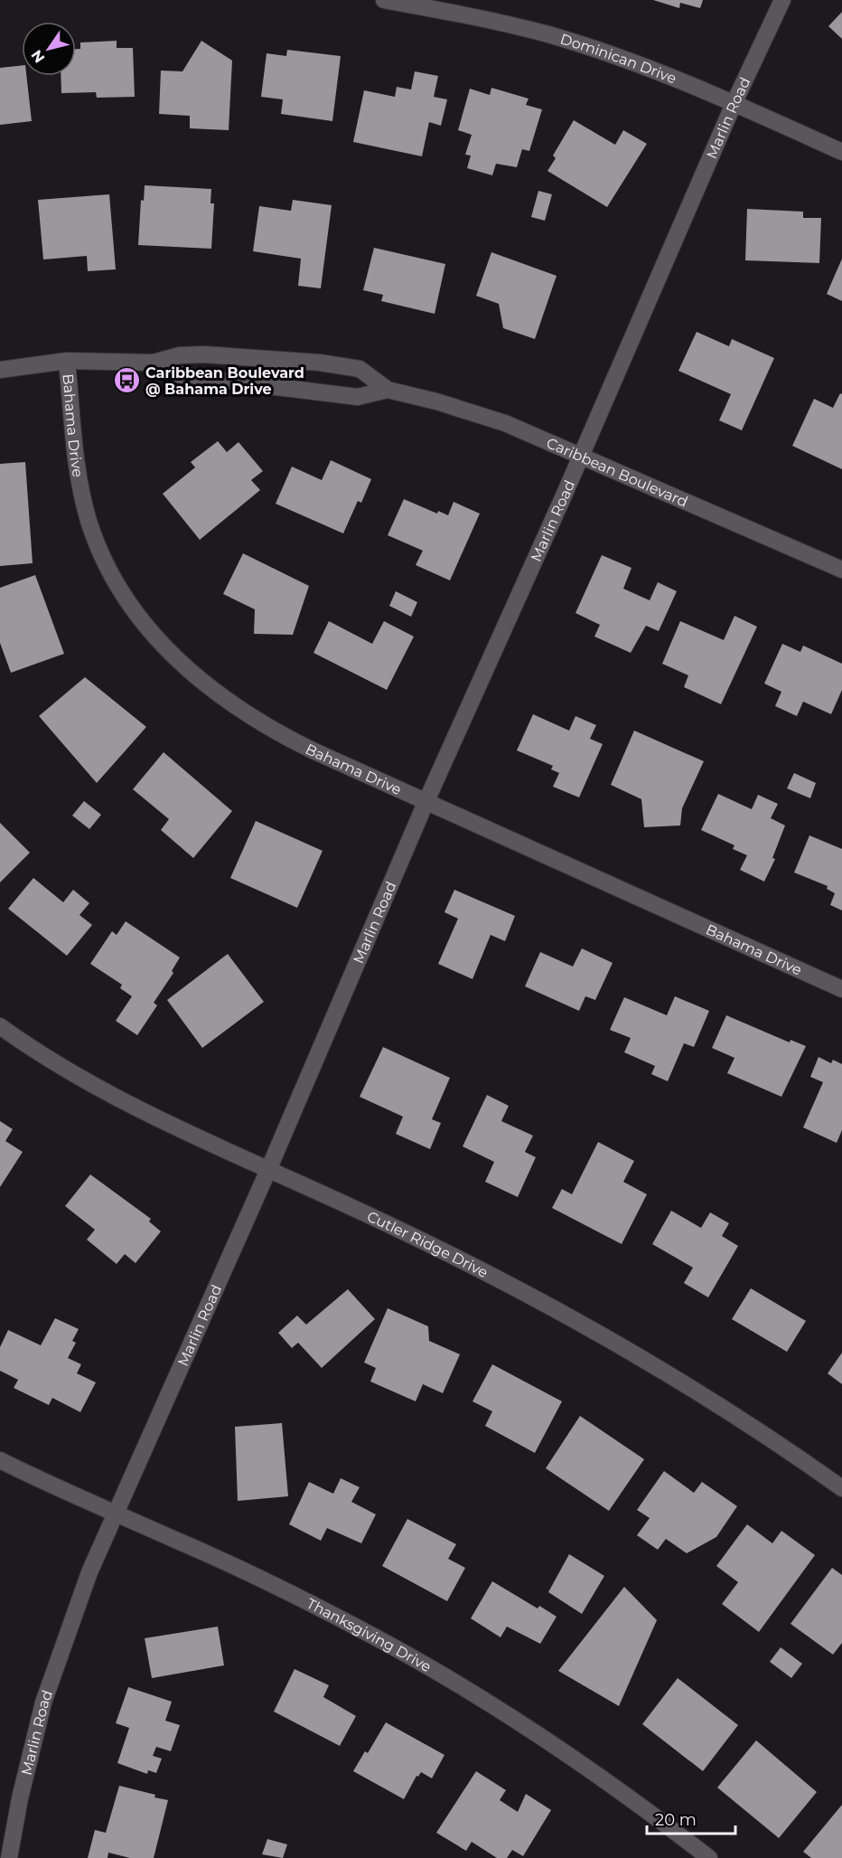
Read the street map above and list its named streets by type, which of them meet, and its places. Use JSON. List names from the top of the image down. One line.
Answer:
{"streets":{"street":["Dominican Drive","Marlin Road","Bahama Drive","Caribbean Boulevard","Cutler Ridge Drive","Thanksgiving Drive"]},"crossings":[["Dominican Drive","Marlin Road"],["Marlin Road","Bahama Drive"],["Marlin Road","Caribbean Boulevard"],["Marlin Road","Cutler Ridge Drive"],["Marlin Road","Thanksgiving Drive"],["Bahama Drive","Caribbean Boulevard"]],"places":{"bus stop":["Caribbean Boulevard @ Bahama Drive"]},"scale_bar":"20 m","north":"bottom left"}
